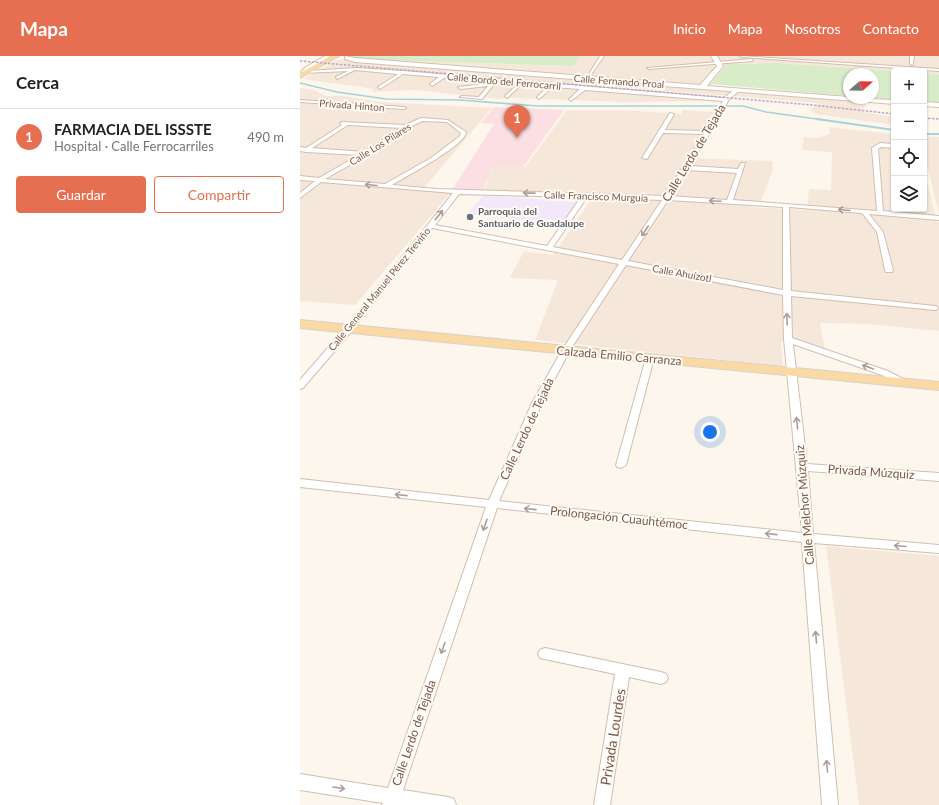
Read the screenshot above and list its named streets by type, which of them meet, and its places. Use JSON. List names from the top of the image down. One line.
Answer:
{"streets":{"main road":["Calzada Emilio Carranza"],"street":["Calle Bordo del Ferrocarril","Calle Fernando Proal","Privada Hinton","Calle Los Pilares","Calle Lerdo de Tejada","Calle Francisco Murguía","Calle Ahuízotl","Calle General Manuel Pérez Treviño","Privada Múzquiz","Calle Melchor Múzquiz","Prolongación Cuauhtémoc","Privada Lourdes"]},"crossings":[["Calle Bordo del Ferrocarril","Calle Lerdo de Tejada"],["Calle Fernando Proal","Calle Lerdo de Tejada"],["Calle Los Pilares","Calle Francisco Murguía"],["Calle Lerdo de Tejada","Calle Francisco Murguía"],["Calle Lerdo de Tejada","Calle Ahuízotl"],["Calle Lerdo de Tejada","Calzada Emilio Carranza"],["Calle Lerdo de Tejada","Prolongación Cuauhtémoc"],["Calle Francisco Murguía","Calle General Manuel Pérez Treviño"],["Calle Francisco Murguía","Calle Melchor Múzquiz"],["Calle Ahuízotl","Calle General Manuel Pérez Treviño"],["Calle Ahuízotl","Calle Melchor Múzquiz"],["Calle General Manuel Pérez Treviño","Calzada Emilio Carranza"],["Calzada Emilio Carranza","Calle Melchor Múzquiz"],["Privada Múzquiz","Calle Melchor Múzquiz"],["Calle Melchor Múzquiz","Prolongación Cuauhtémoc"]],"one_way":["Calle Lerdo de Tejada","Calle Melchor Múzquiz","Prolongación Cuauhtémoc"],"places":["Parroquia del Santuario de Guadalupe"],"north":"right","page":{"header":"Mapa","nav":["Inicio","Mapa","Nosotros","Contacto"],"heading":"Cerca","map_buttons":["+","−"],"pins":"1","list":[{"mark":"1","name":"FARMACIA DEL ISSSTE","note":"Hospital · Calle Ferrocarriles","value":"490 m"}],"buttons":["Guardar","Compartir"]}}
